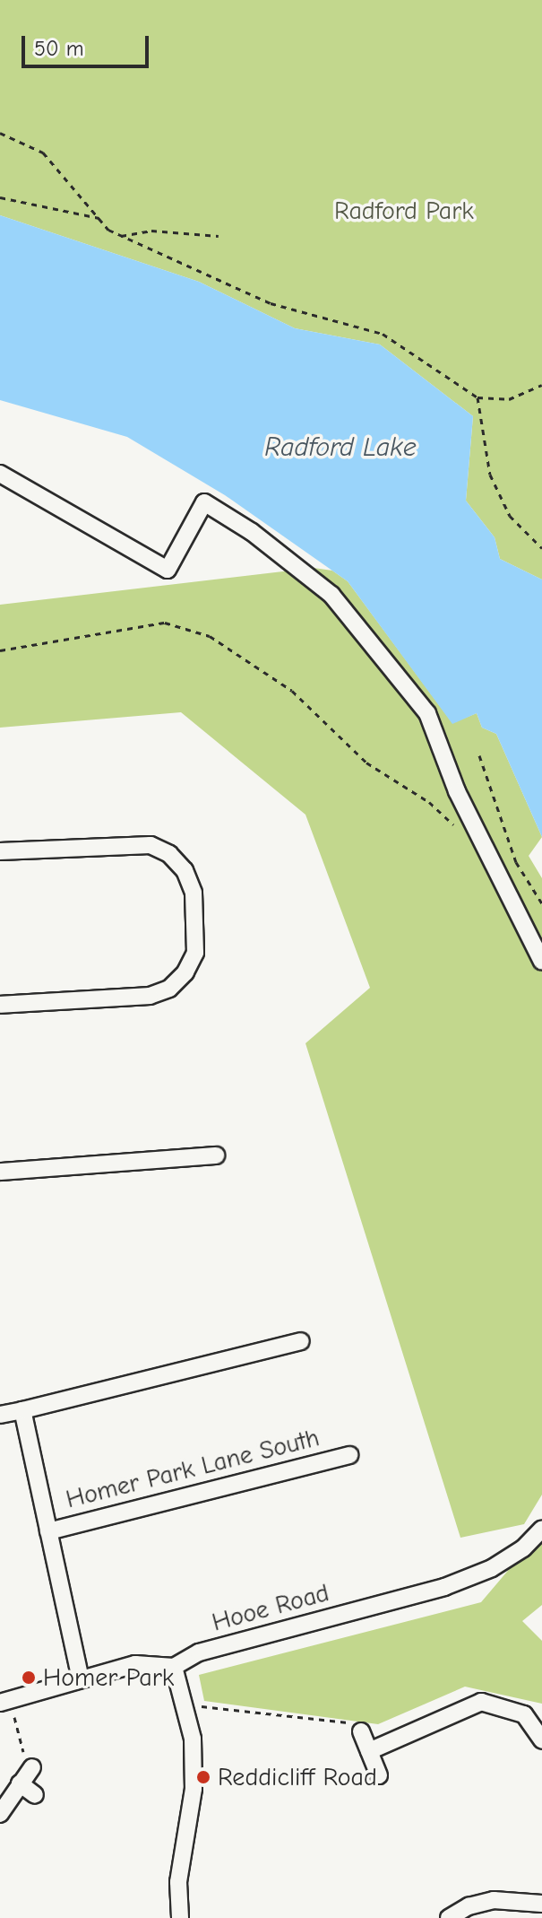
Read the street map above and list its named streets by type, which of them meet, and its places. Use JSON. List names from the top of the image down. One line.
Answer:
{"streets":{"street":["Homer Park Lane South","Hooe Road"]},"water":["Radford Lake"],"parks":["Radford Park"],"places":["Homer Park","Reddicliff Road"],"scale_bar":"50 m"}
